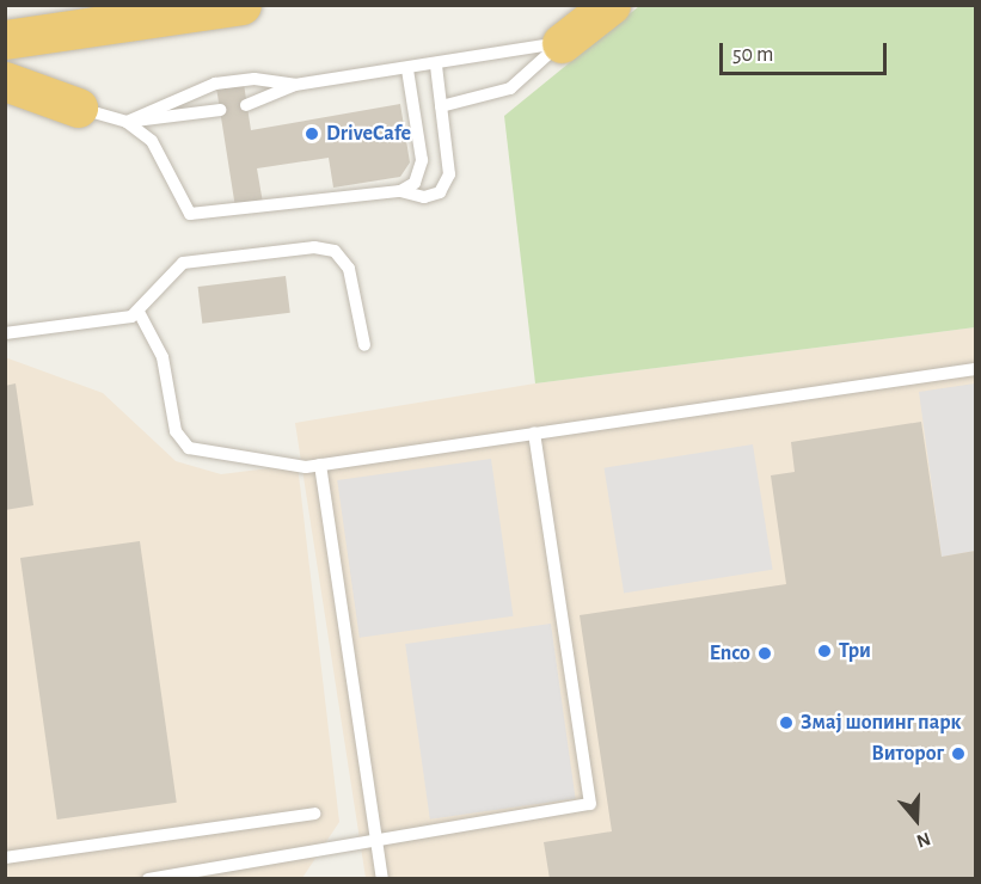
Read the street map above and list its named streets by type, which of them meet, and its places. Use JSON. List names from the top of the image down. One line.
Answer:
{"places":["DriveCafe","Три","Enco","Змај шопинг парк","Виторог"],"scale_bar":"50 m","north":"bottom"}
